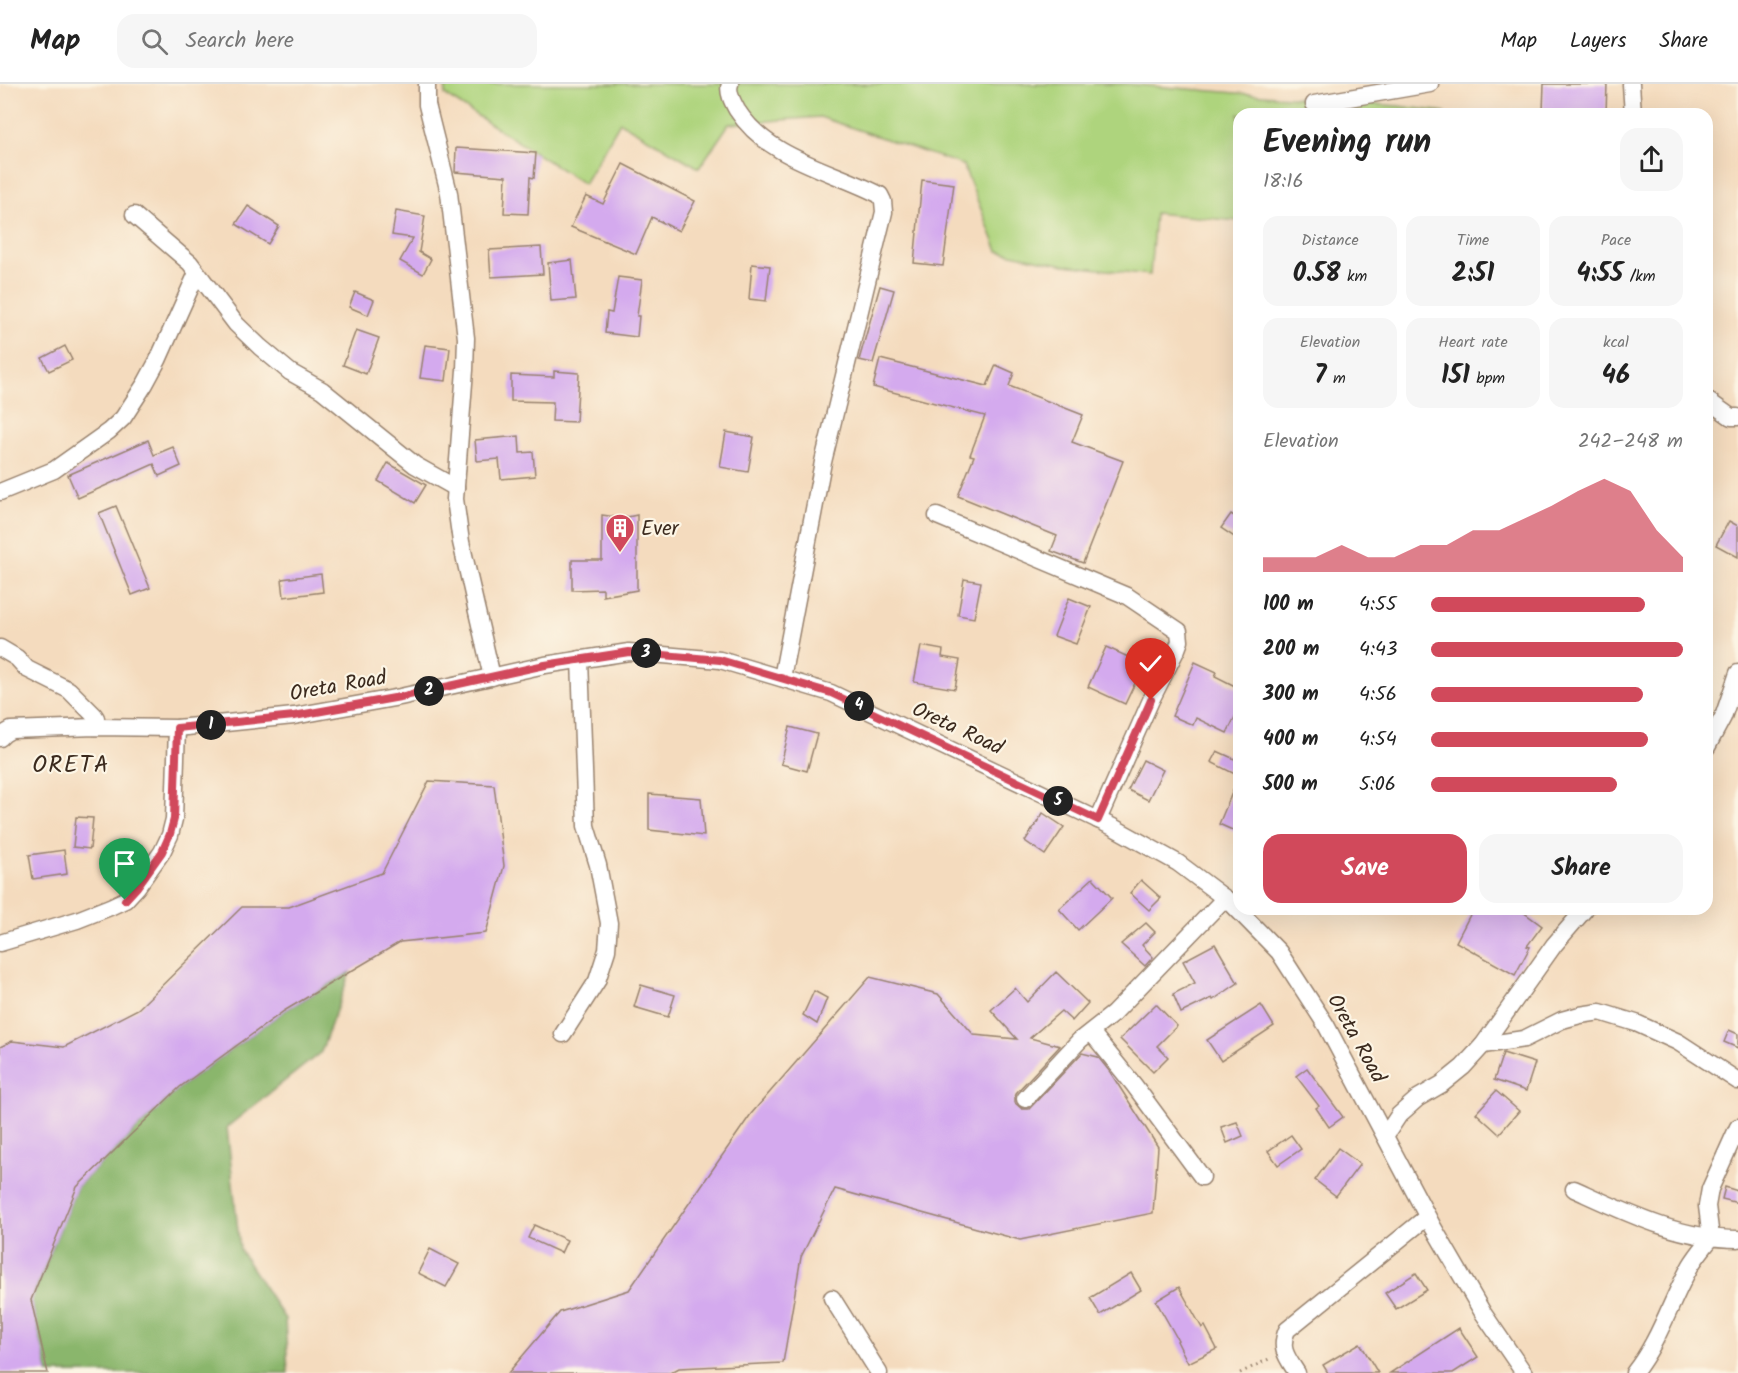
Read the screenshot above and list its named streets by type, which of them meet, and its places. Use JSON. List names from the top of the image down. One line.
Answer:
{"streets":{"street":["Oreta Road"]},"districts":["ORETA"],"places":{"building":["Ever"]},"page":{"header":"Map","search":"Search here","nav":["Map","Layers","Share"],"heading":["Evening run","18:16"],"stats":[["Distance","0.58 km"],["Time","2:51"],["Pace","4:55 /km"],["Elevation","7 m"],["Heart rate","151 bpm"],["kcal","46"]],"chart":["Elevation","242–248 m"],"list":[{"name":"100 m","note":"4:55"},{"name":"200 m","note":"4:43"},{"name":"300 m","note":"4:56"},{"name":"400 m","note":"4:54"},{"name":"500 m","note":"5:06"}],"pins":["3","2","4","1","5"],"buttons":["Save","Share"]}}
